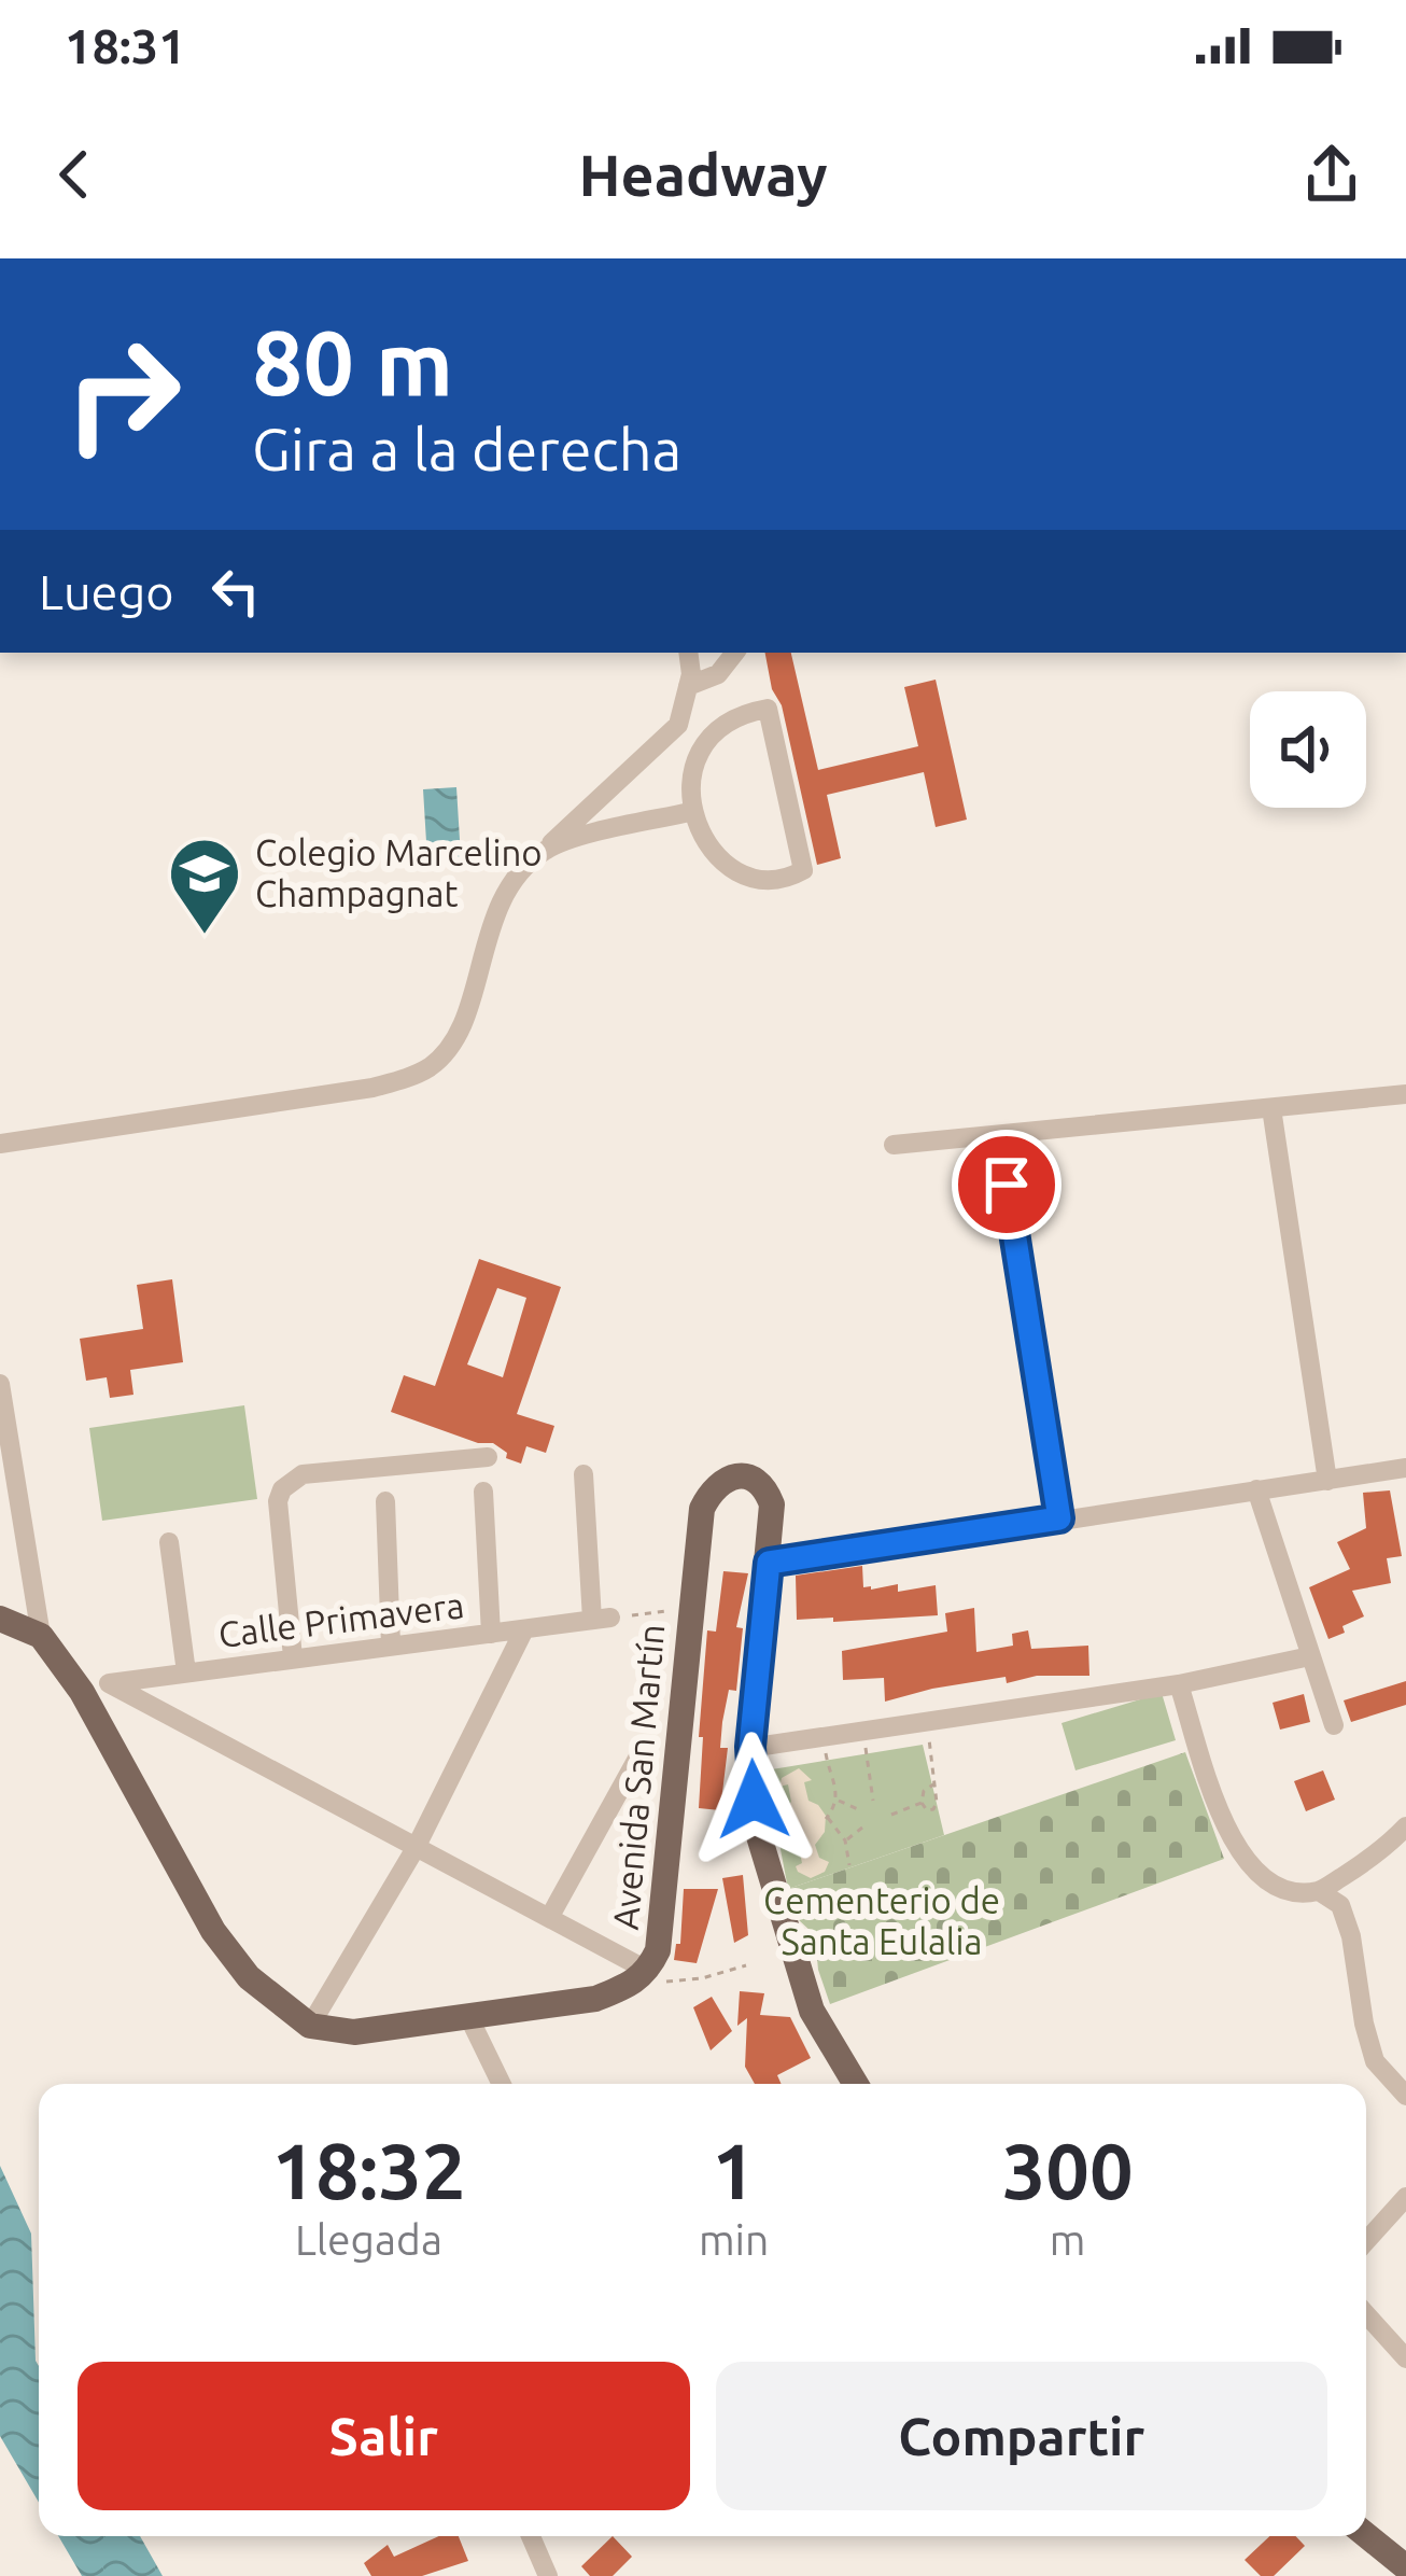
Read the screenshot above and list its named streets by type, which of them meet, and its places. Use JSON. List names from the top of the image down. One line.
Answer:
{"streets":{"main road":["Avenida San Martín"],"street":["Calle Primavera"]},"parks":["Cementerio de Santa Eulalia"],"places":{"school or university":["Colegio Marcelino Champagnat"]},"page":{"status":"18:31","header":"Headway","turn":["80 m","Gira a la derecha"],"then":"Luego","eta":["18:32","Llegada","1","min","300","m"],"buttons":["Salir","Compartir"]}}
